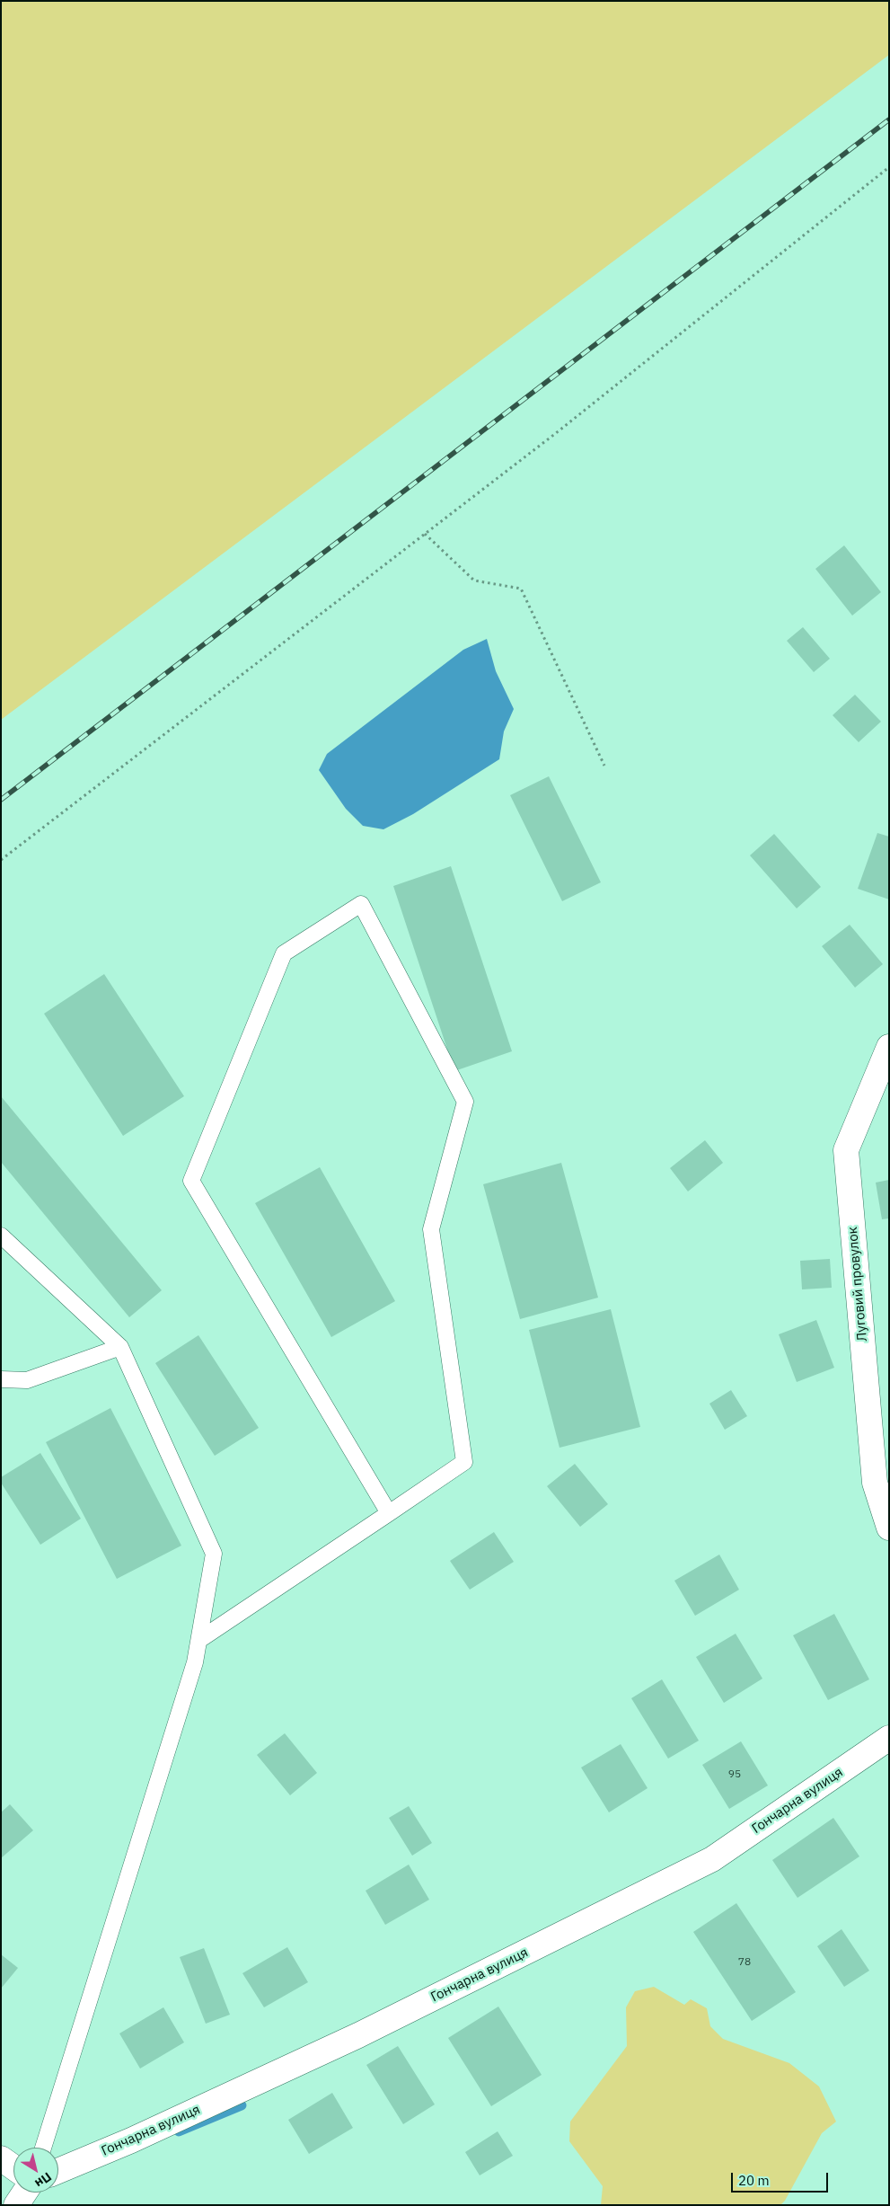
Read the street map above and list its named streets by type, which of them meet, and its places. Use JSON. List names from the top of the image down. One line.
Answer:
{"streets":{"street":["Луговий провулок","Гончарна вулиця"]},"house_numbers":["95","78"],"scale_bar":"20 m","north":"bottom right"}
